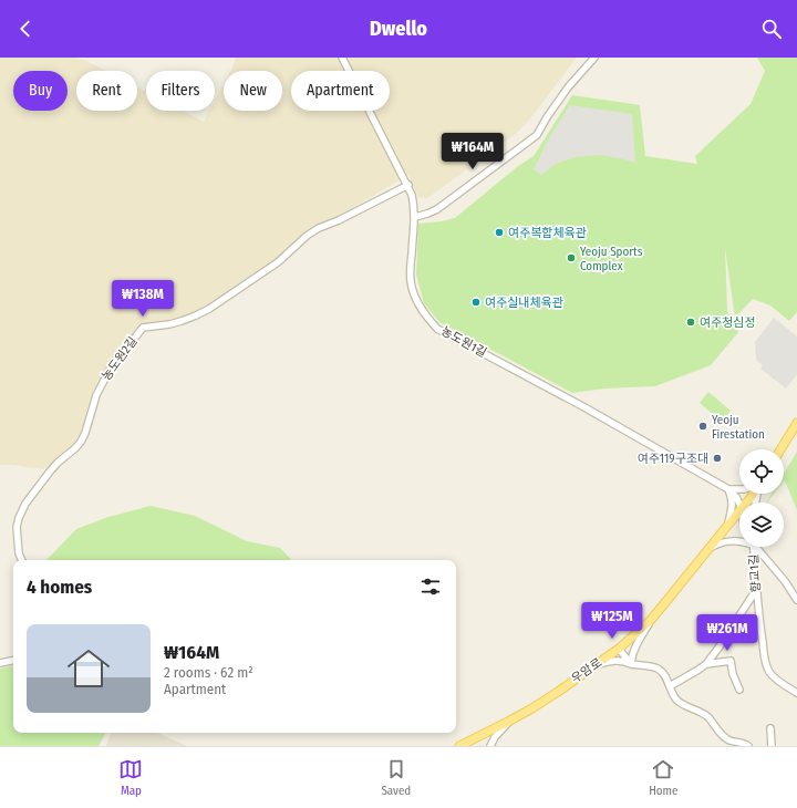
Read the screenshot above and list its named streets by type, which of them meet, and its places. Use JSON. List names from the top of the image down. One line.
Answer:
{"streets":{"main road":["우암로"],"street":["농도원1길","농도원2길","향교1길"]},"crossings":[["농도원1길","농도원2길"]],"places":["여주복합체육관","Yeoju Sports Complex","여주실내체육관","여주청심정","Yeoju Firestation","여주119구조대"],"page":{"header":"Dwello","chip":["Buy","Rent","Filters","New","Apartment"],"price":["₩164M","₩138M","₩125M","₩261M"],"heading":"4 homes","list":[{"name":"₩164M","note":"2 rooms · 62 m² · Apartment"}],"tabs":["Map","Saved","Home"]}}
